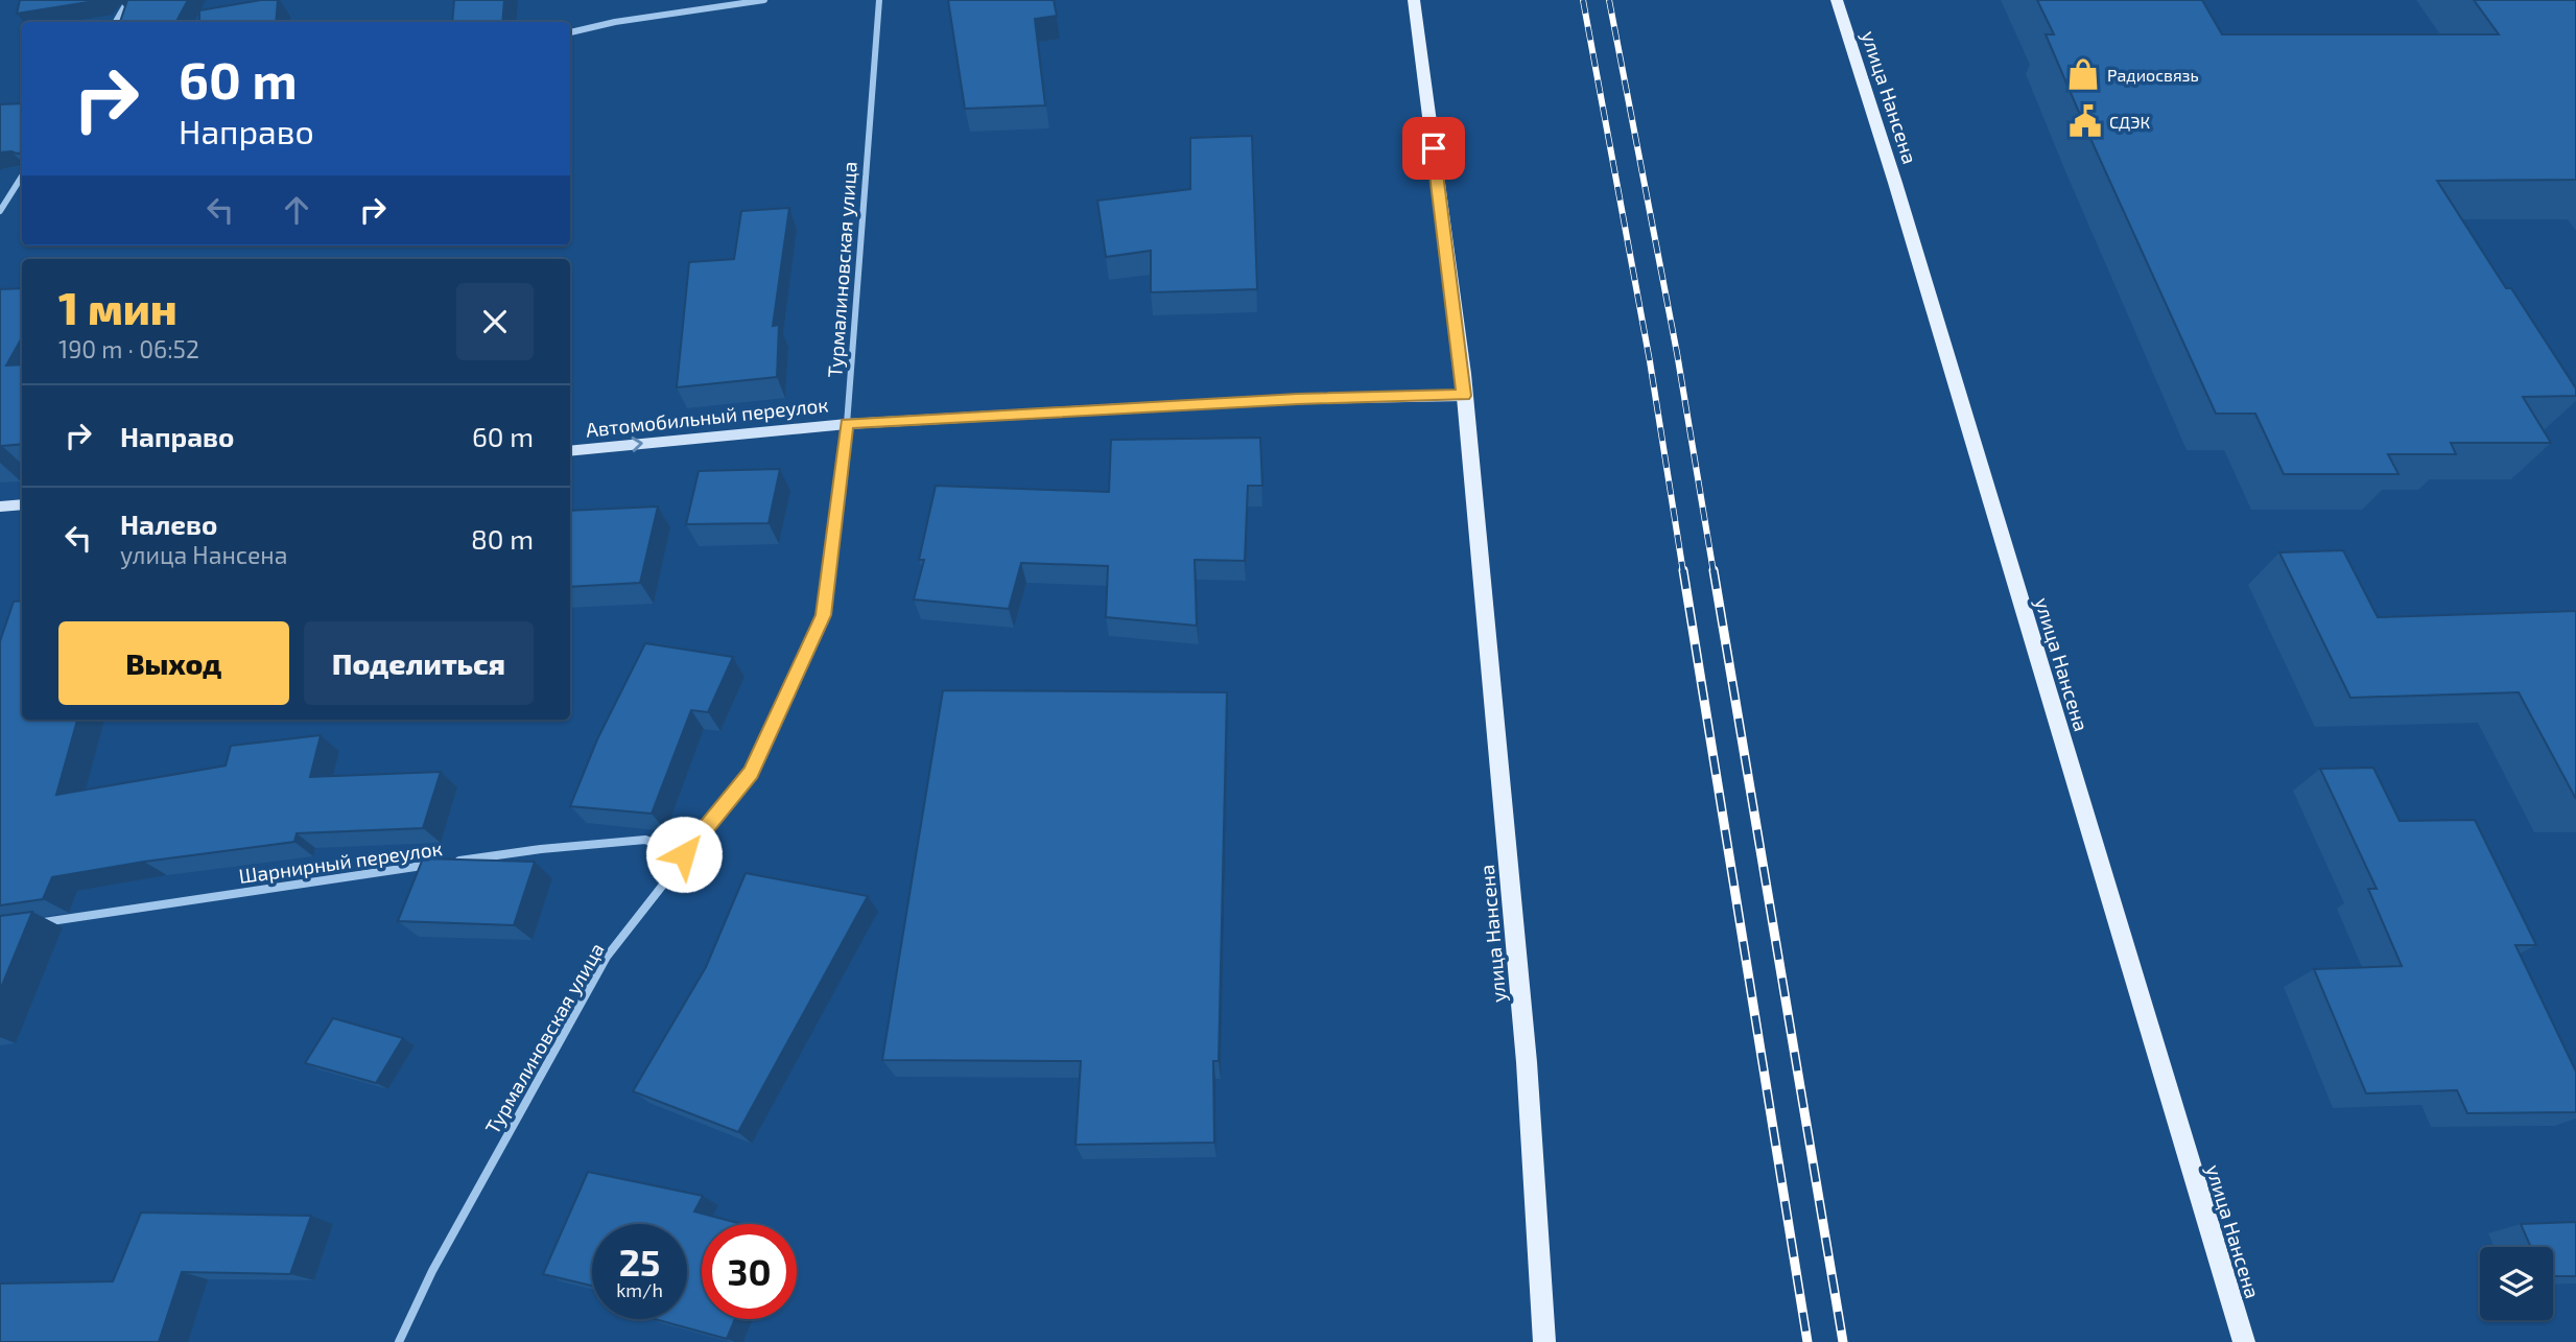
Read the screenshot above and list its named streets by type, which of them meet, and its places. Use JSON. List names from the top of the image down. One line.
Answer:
{"streets":{"main road":["улица Нансена"],"street":["Турмалиновская улица","Автомобильный переулок","Шарнирный переулок"]},"crossings":[["улица Нансена","Автомобильный переулок"],["Турмалиновская улица","Автомобильный переулок"],["Турмалиновская улица","Шарнирный переулок"]],"places":{"shop":["Радиосвязь"],"public building":["СДЭК"]},"page":{"turn":["60 m","Направо"],"heading":["1 мин","190 m · 06:52"],"list":[{"name":"Направо","value":"60 m"},{"name":"Налево","note":"улица Нансена","value":"80 m"}],"buttons":["Выход","Поделиться"],"speed":"25 km/h","limit":"30"}}
